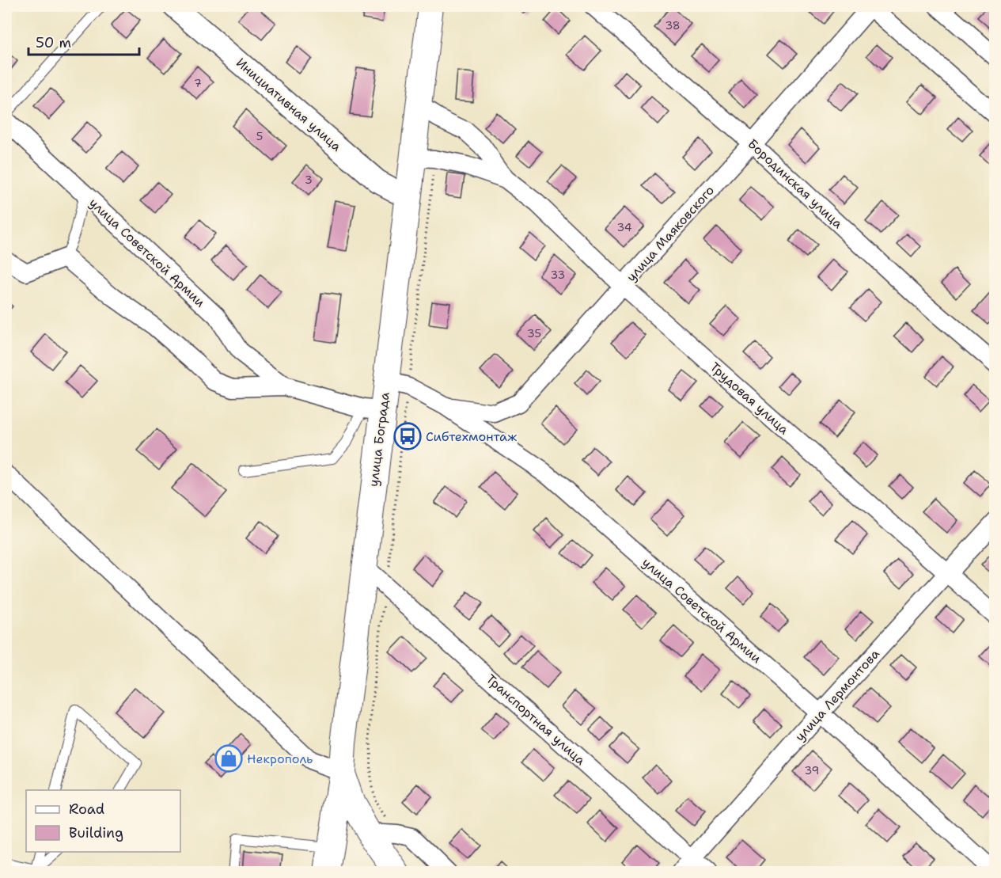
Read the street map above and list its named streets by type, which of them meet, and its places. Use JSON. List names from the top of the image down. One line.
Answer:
{"streets":{"main road":["улица Бограда"],"street":["Инициативная улица","Бородинская улица","улица Маяковского","улица Советской Армии","Трудовая улица","улица Лермонтова","Транспортная улица"]},"crossings":[["Инициативная улица","улица Бограда"],["Бородинская улица","улица Маяковского"],["улица Маяковского","улица Советской Армии"],["улица Маяковского","Трудовая улица"],["улица Советской Армии","улица Бограда"],["улица Советской Армии","улица Лермонтова"],["Трудовая улица","улица Бограда"],["Трудовая улица","улица Лермонтова"],["улица Бограда","Транспортная улица"],["улица Лермонтова","Транспортная улица"]],"places":{"bus stop":["Сибтехмонтаж"],"shop":["Некрополь"]},"house_numbers":["38","7","5","3","34","33","35","39"],"legend":["Road","Building"],"scale_bar":"50 m"}
